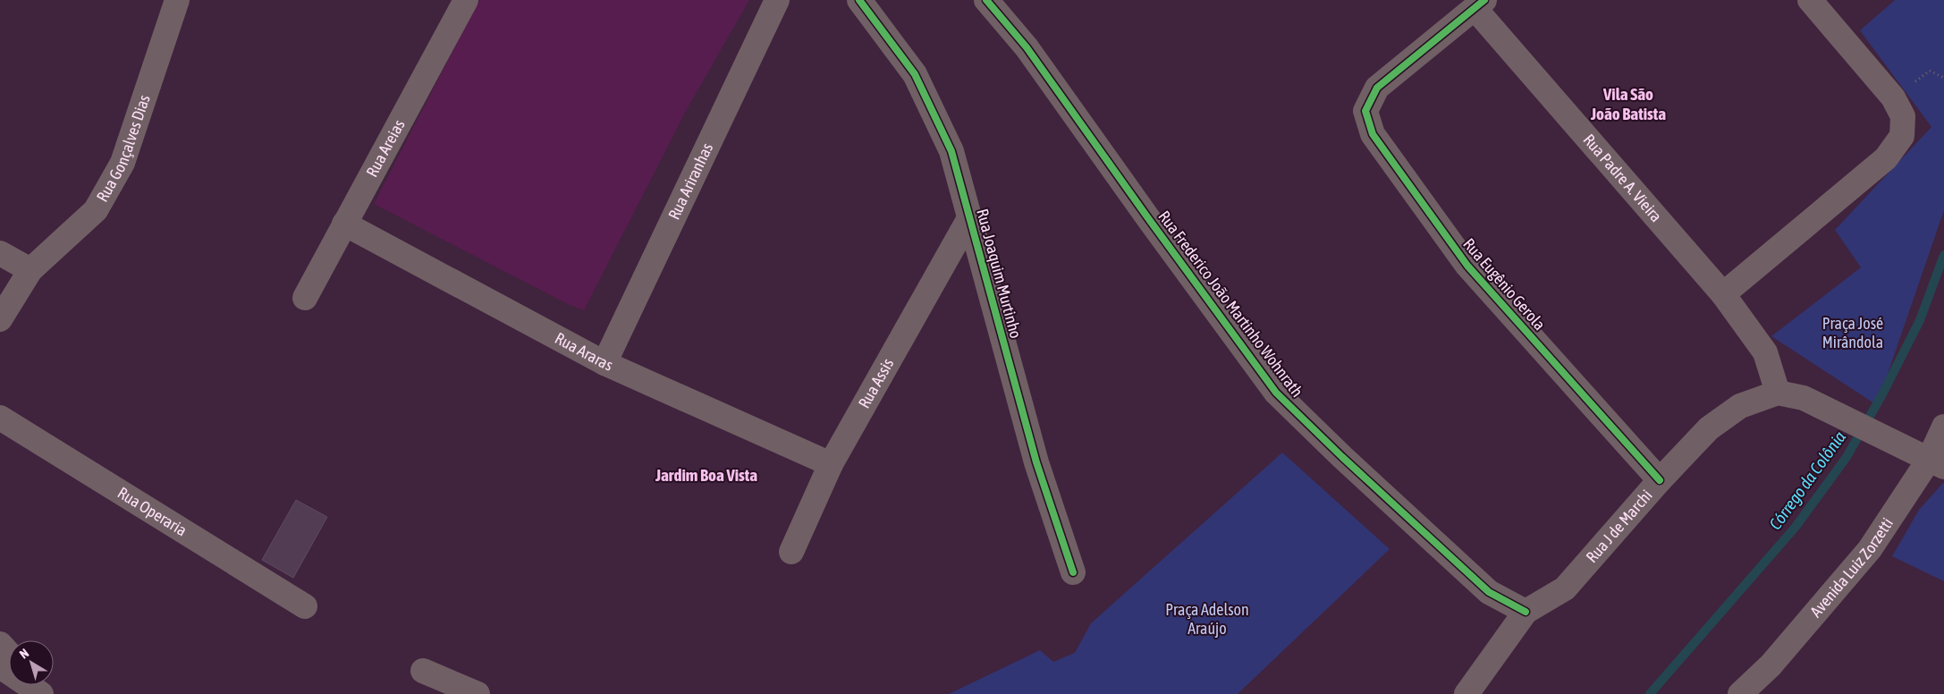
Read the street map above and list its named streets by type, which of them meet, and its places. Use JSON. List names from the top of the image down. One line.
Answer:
{"streets":{"street":["Rua Gonçalves Dias","Rua Areias","Rua Padre A. Vieira","Rua Ariranhas","Rua Joaquim Murtinho","Rua Eugênio Gerola","Rua Frederico João Martinho Wohnrath","Rua Araras","Rua Assis","Rua Operaria","Rua J de Marchi","Avenida Luiz Zorzetti"]},"crossings":[["Rua Areias","Rua Araras"],["Rua Padre A. Vieira","Rua Eugênio Gerola"],["Rua Padre A. Vieira","Rua J de Marchi"],["Rua Ariranhas","Rua Araras"],["Rua Joaquim Murtinho","Rua Assis"],["Rua Eugênio Gerola","Rua J de Marchi"],["Rua Frederico João Martinho Wohnrath","Rua J de Marchi"],["Rua Araras","Rua Assis"]],"districts":["Vila São João Batista","Jardim Boa Vista"],"water":["Córrego da Colônia"],"parks":["Praça José Mirândola","Praça Adelson Araújo"],"north":"top left"}
